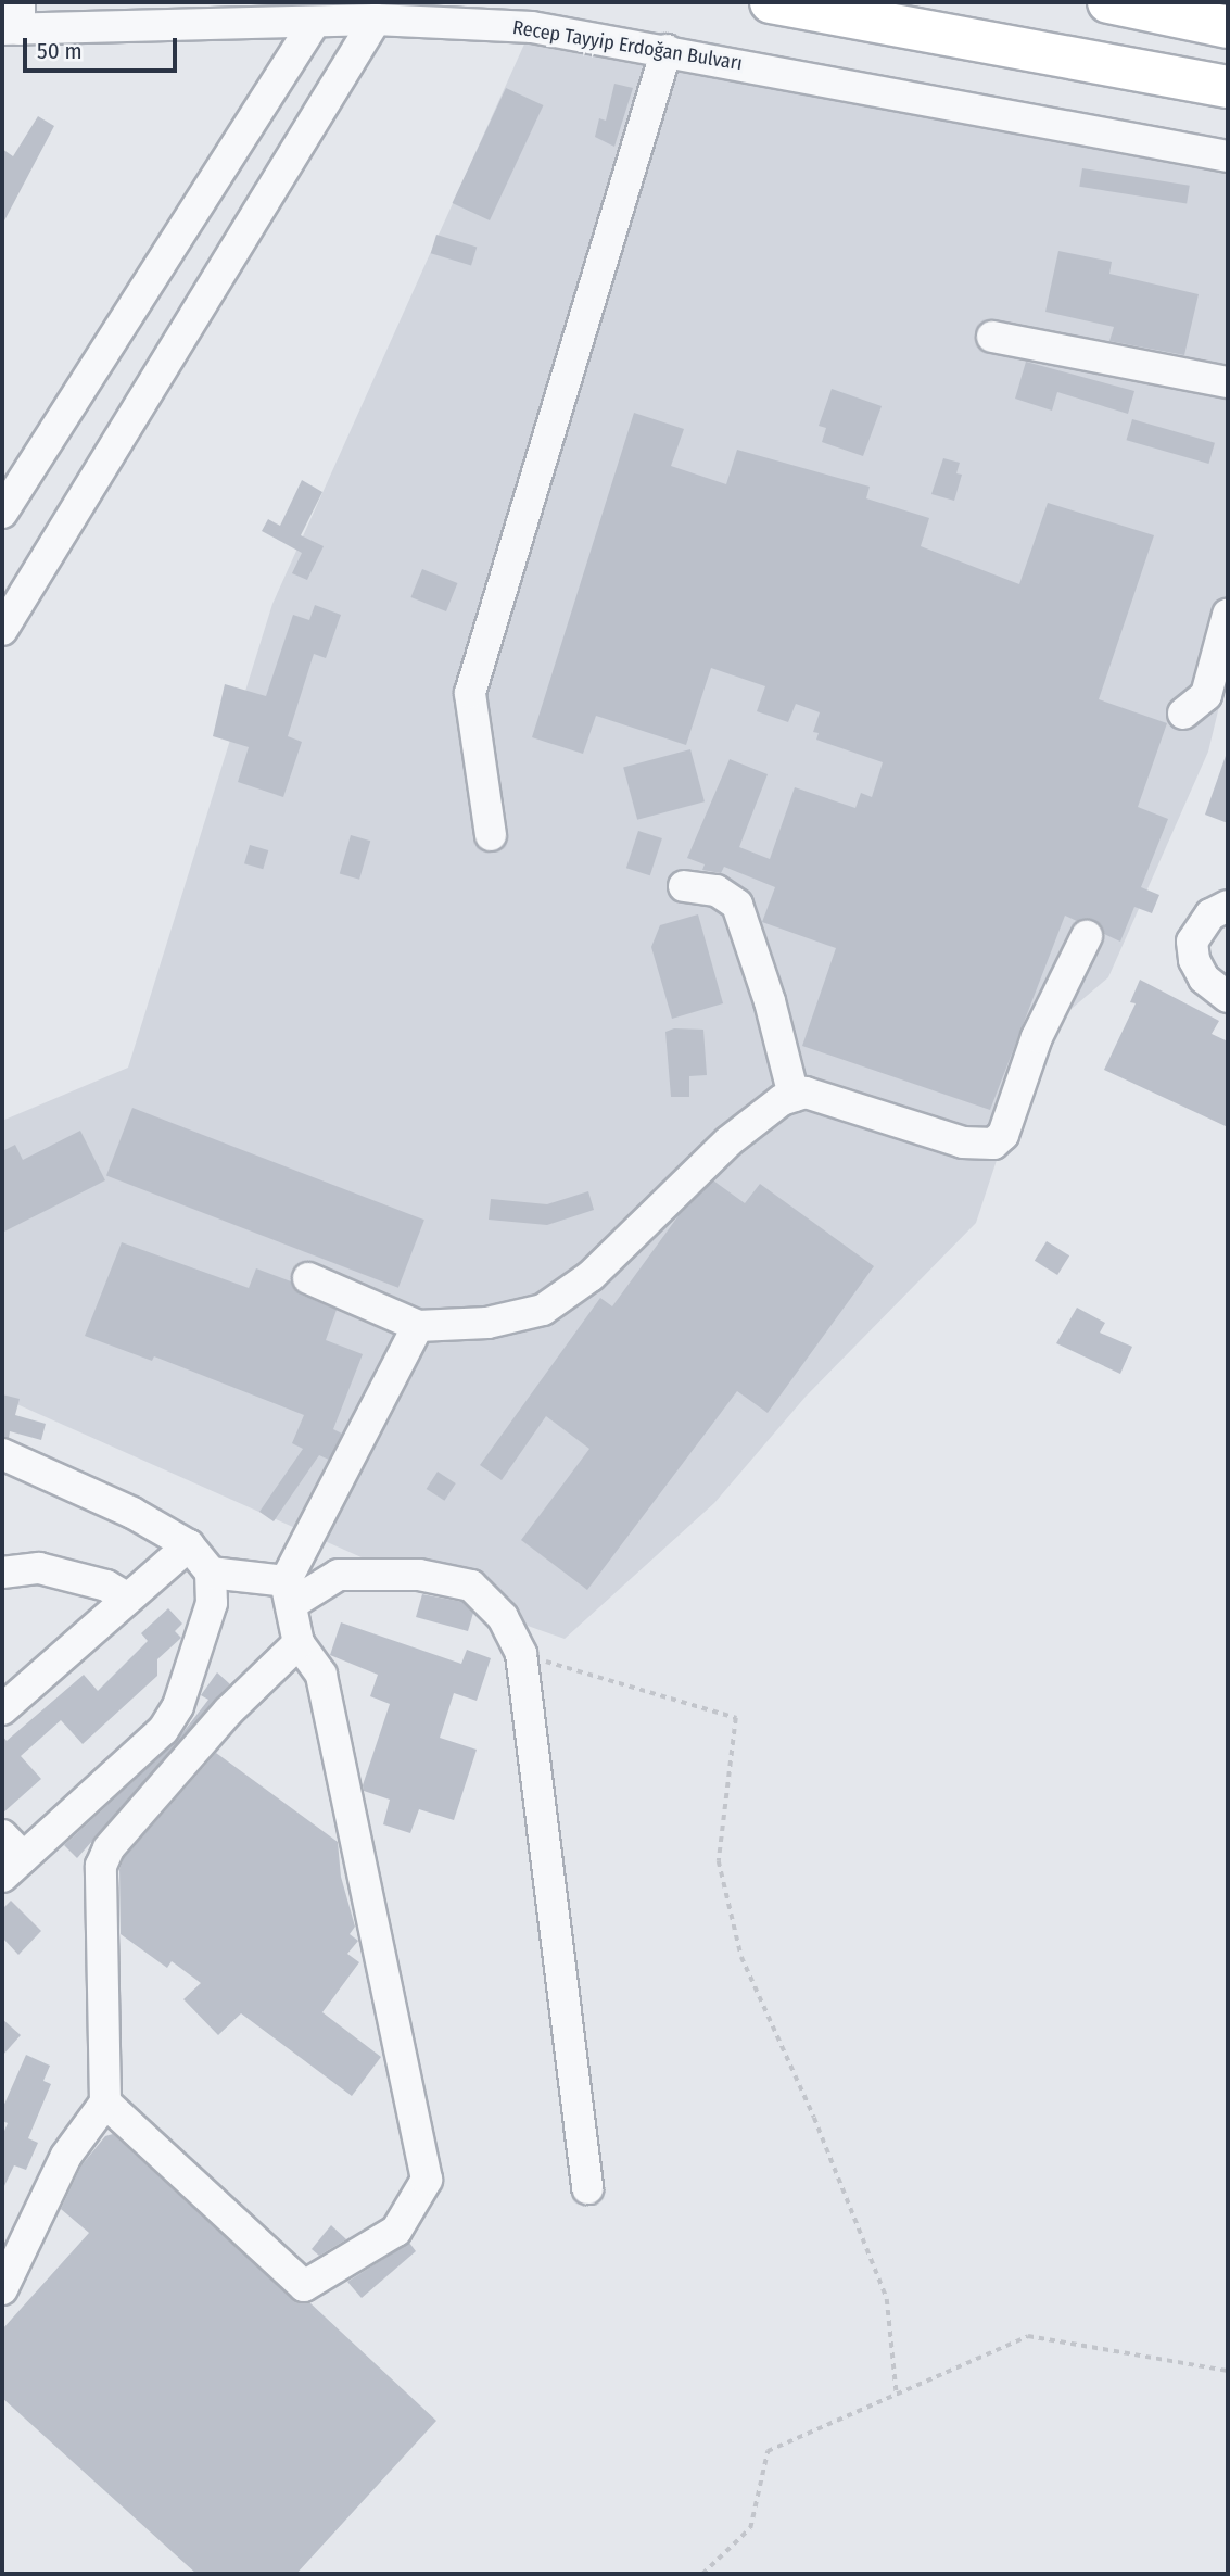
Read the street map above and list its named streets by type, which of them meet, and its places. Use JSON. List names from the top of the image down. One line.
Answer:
{"streets":{"street":["Recep Tayyip Erdoğan Bulvarı"]},"scale_bar":"50 m"}
